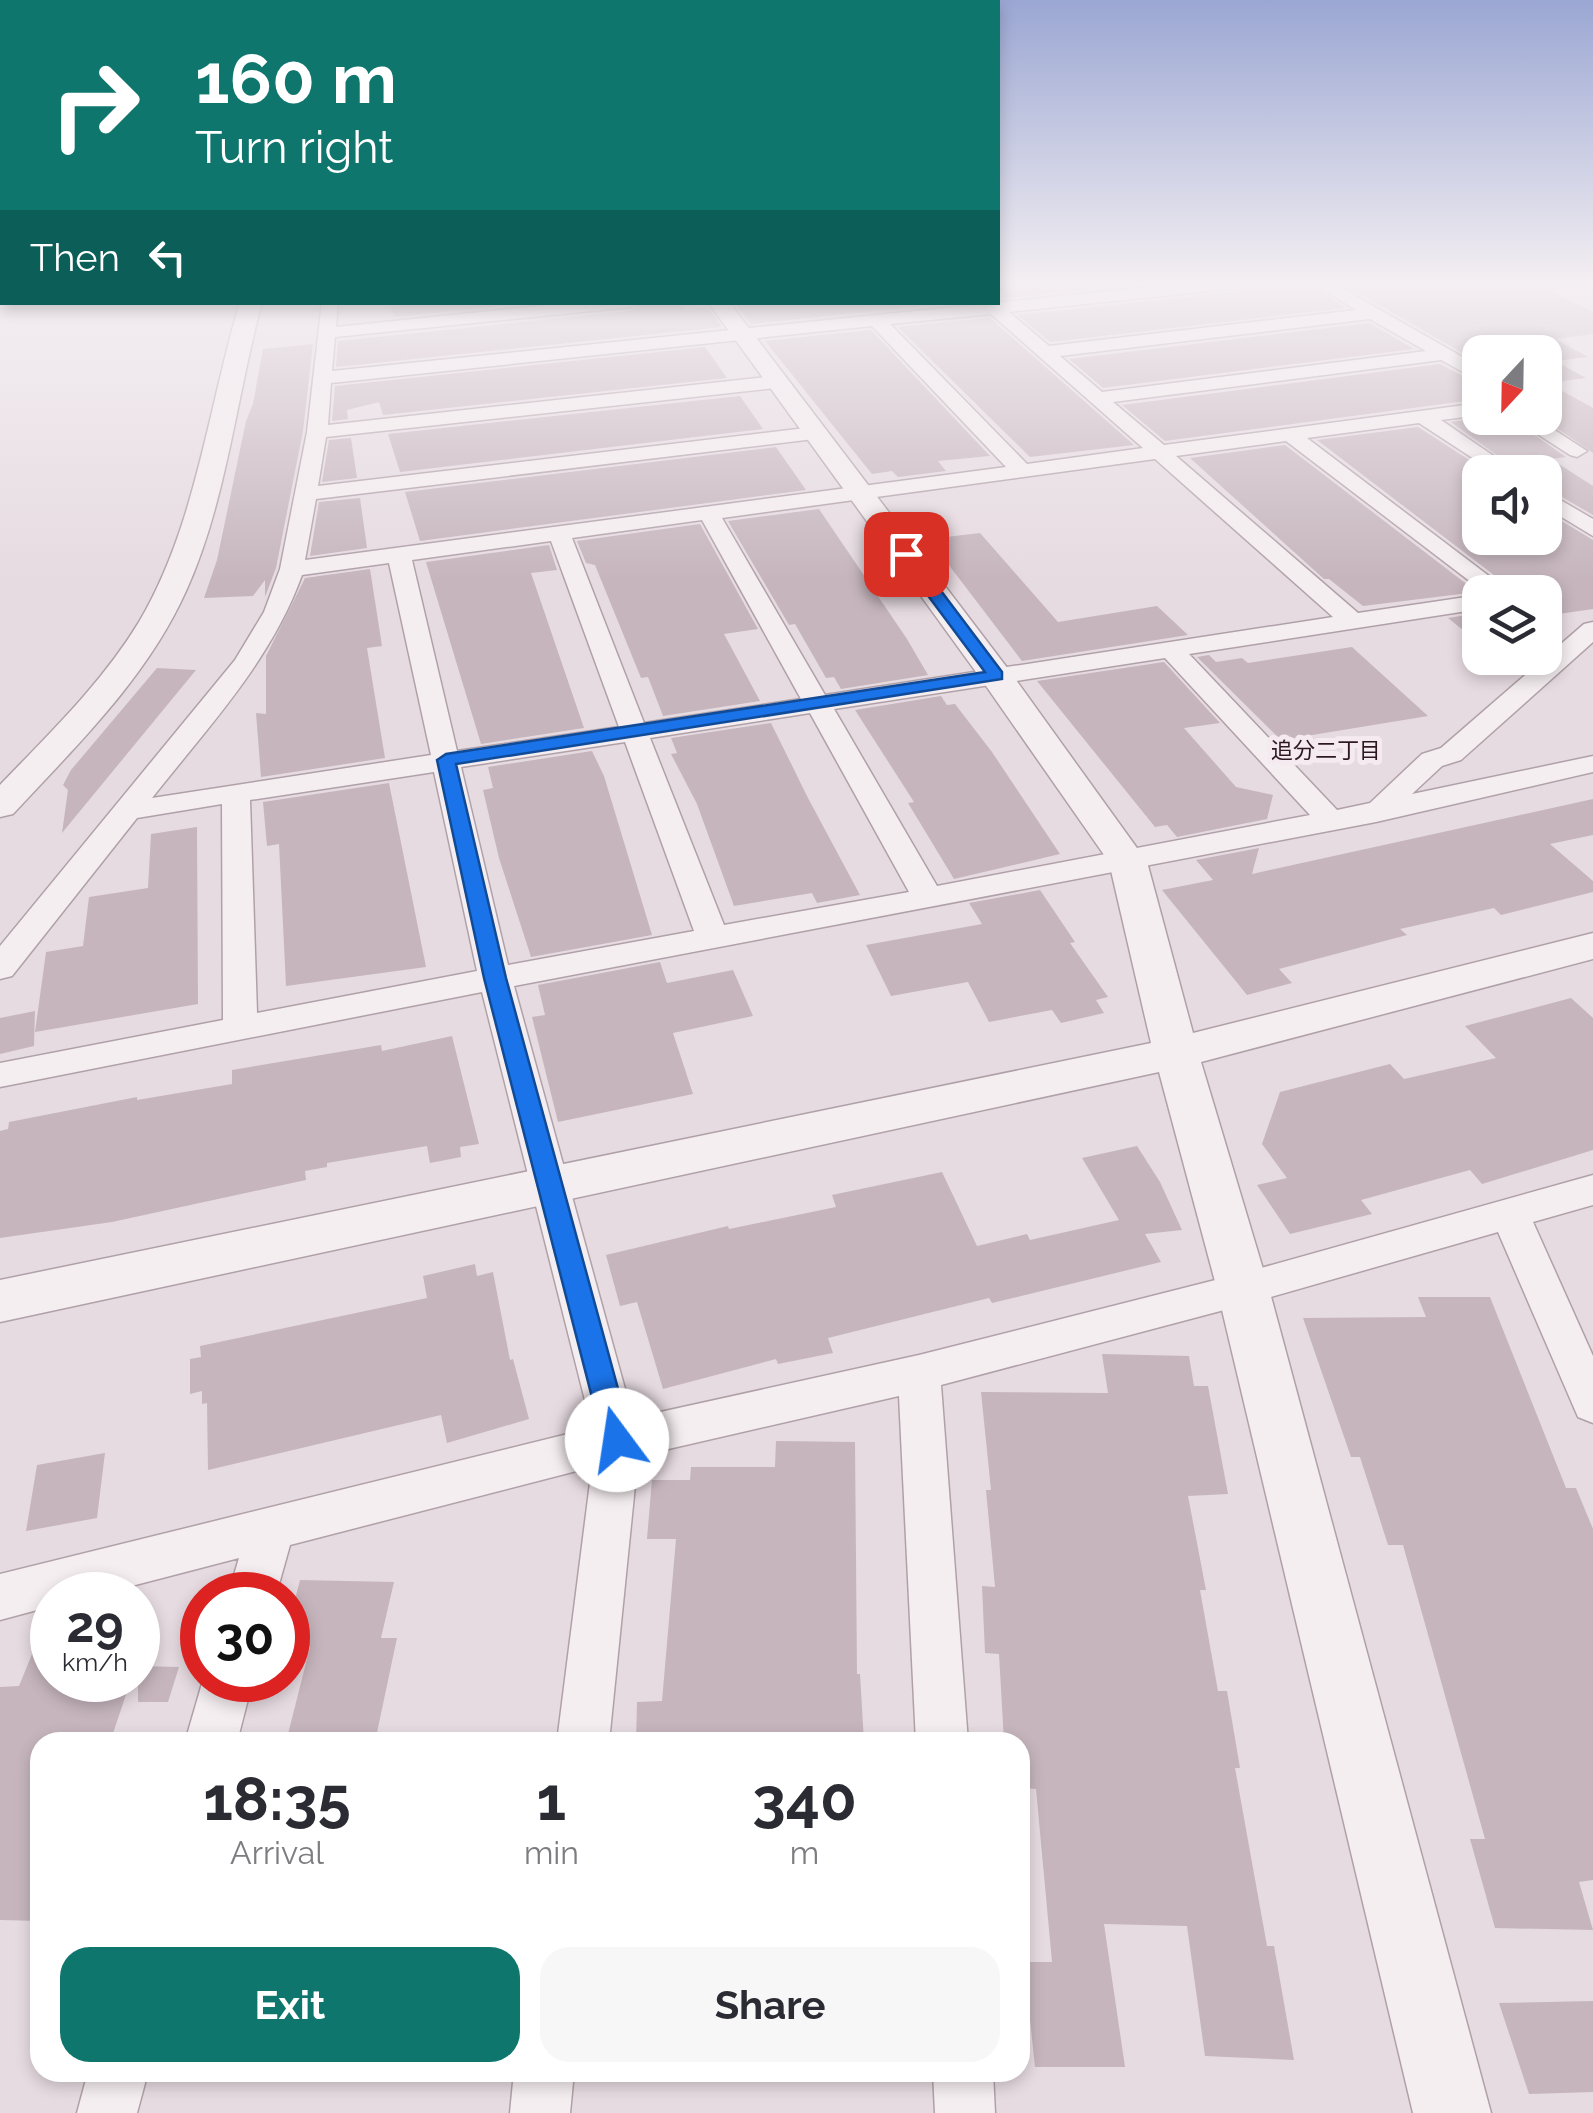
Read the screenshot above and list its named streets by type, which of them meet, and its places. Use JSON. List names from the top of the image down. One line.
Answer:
{"districts":["追分二丁目"],"north":"bottom","page":{"turn":["160 m","Turn right"],"then":"Then","speed":"29 km/h","limit":"30","eta":["18:35","Arrival","1","min","340","m"],"buttons":["Exit","Share"]}}
